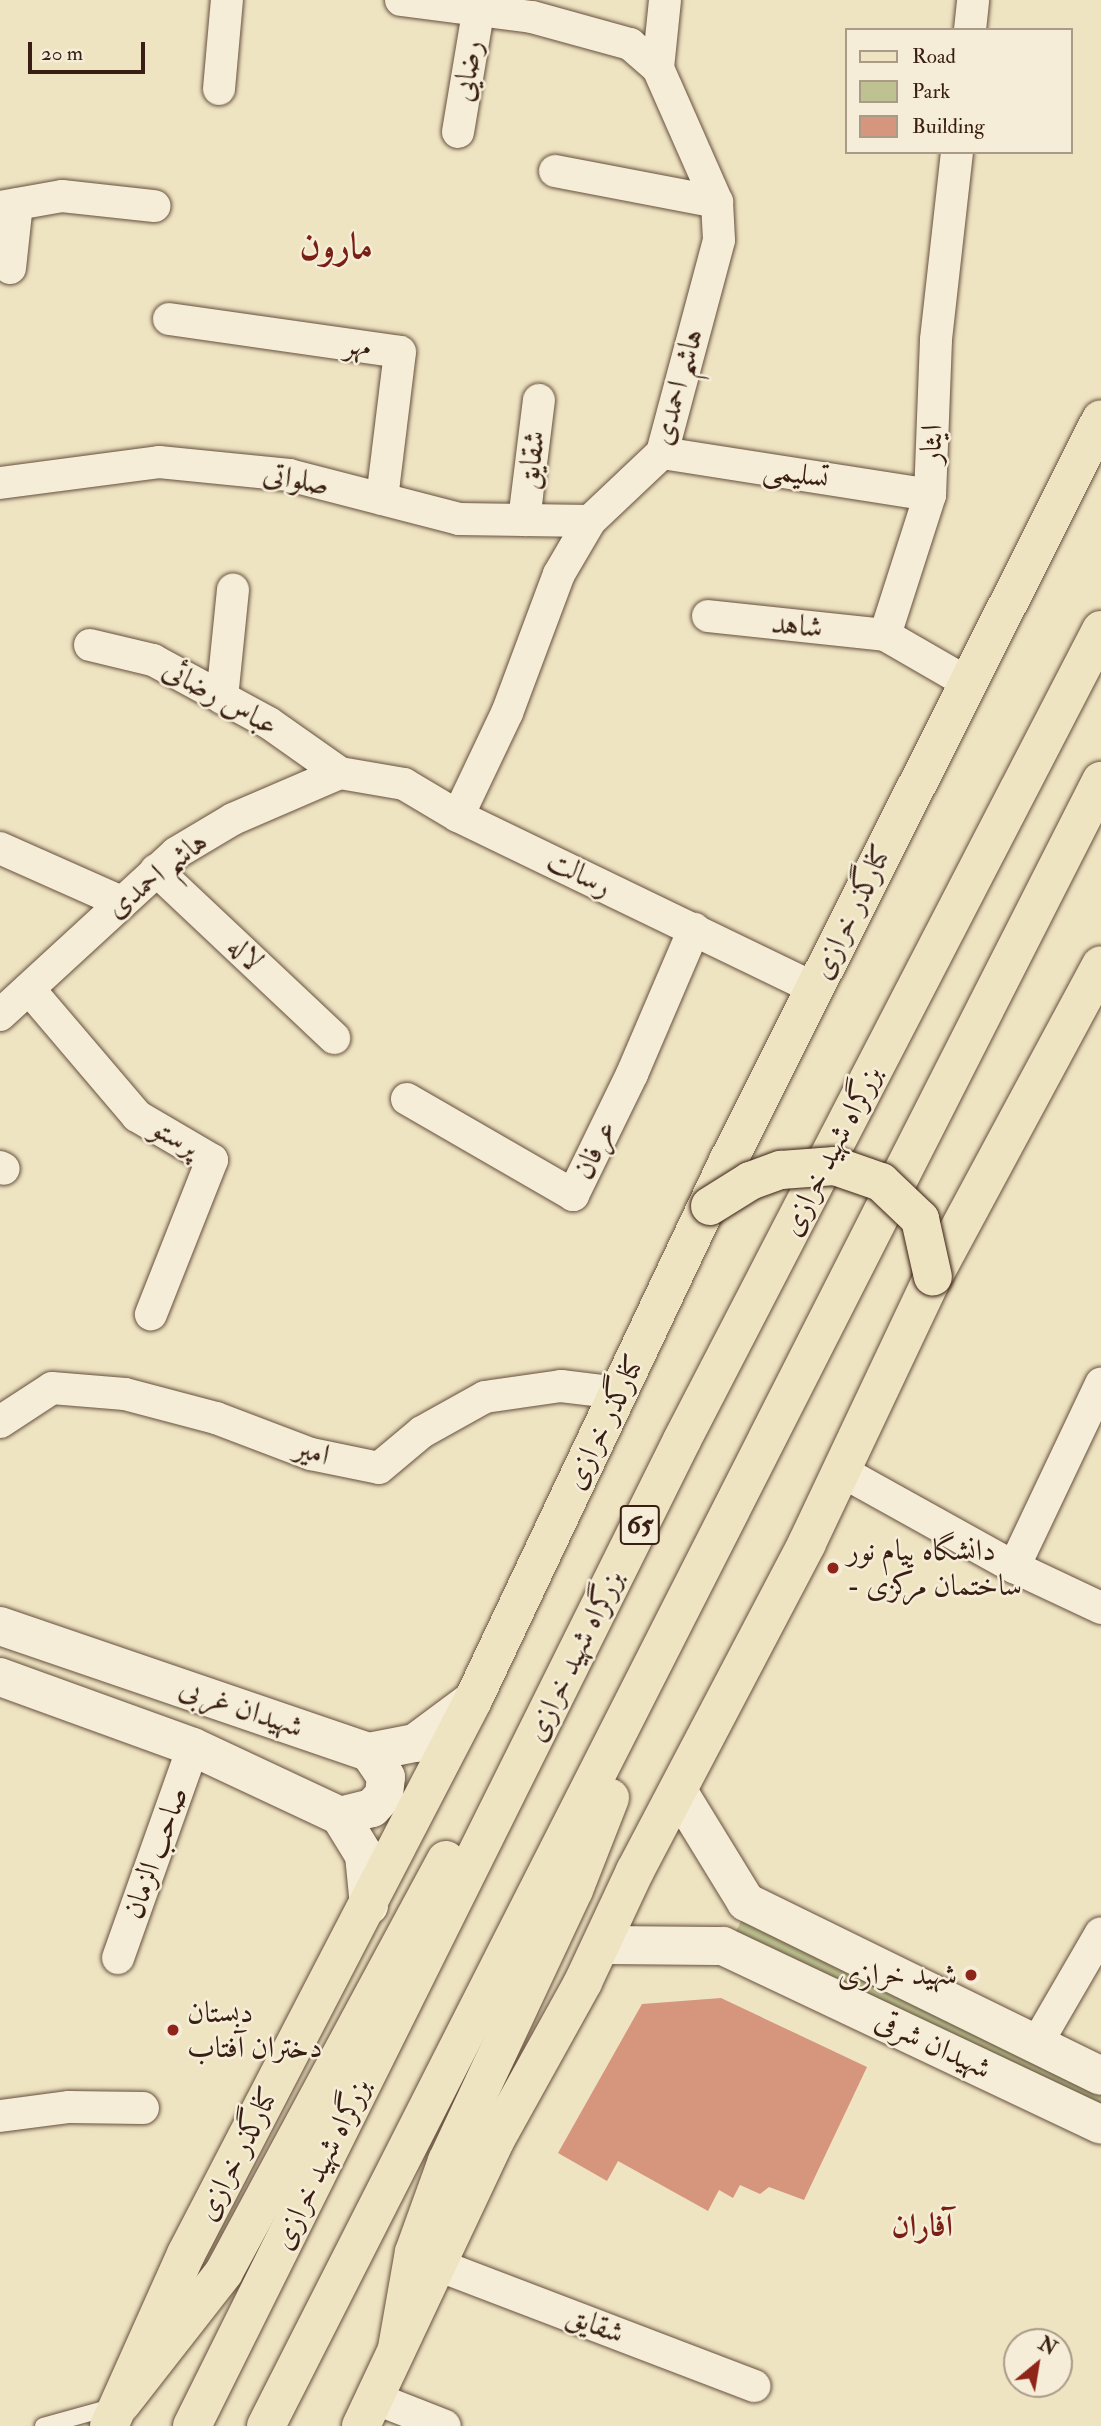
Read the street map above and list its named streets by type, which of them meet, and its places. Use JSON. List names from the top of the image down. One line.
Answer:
{"streets":{"main road":["کنارگذر خرازی","بزرگراه شهید خرازی","65","شهیدان غربی","شهیدان شرقی"],"street":["رضایی","مهر","هاشم احمدی","ایثار","شقایق","تسلیمی","صلواتی","شاهد","عباس رضائی","رسالت","لاله","پرستو","عرفان","امیر","صاحب الزمان"]},"crossings":[["مهر","صلواتی"],["هاشم احمدی","تسلیمی"],["هاشم احمدی","صلواتی"],["هاشم احمدی","عباس رضائی"],["هاشم احمدی","رسالت"],["هاشم احمدی","لاله"],["هاشم احمدی","پرستو"],["ایثار","تسلیمی"],["ایثار","شاهد"],["شقایق","صلواتی"],["عباس رضائی","رسالت"],["رسالت","کنارگذر خرازی"],["رسالت","عرفان"],["کنارگذر خرازی","امیر"],["کنارگذر خرازی","شهیدان غربی"],["شهیدان غربی","صاحب الزمان"]],"districts":["مارون","آفاران"],"places":["دانشگاه پیام نور - ساختمان مرکزی","شهید خرازی","دبستان دختران آفتاب"],"legend":["Road","Park","Building"],"scale_bar":"20 m","north":"top right"}
